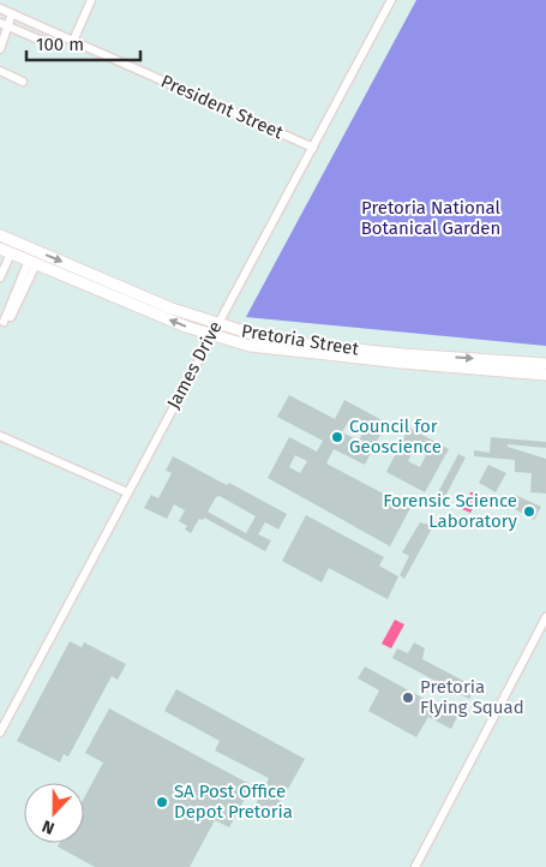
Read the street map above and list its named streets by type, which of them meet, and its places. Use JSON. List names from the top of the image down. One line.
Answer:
{"streets":{"main road":["Pretoria Street"],"street":["President Street","James Drive"]},"crossings":[["President Street","James Drive"],["Pretoria Street","James Drive"]],"parks":["Pretoria National Botanical Garden"],"places":["Council for Geoscience","Forensic Science Laboratory","Pretoria Flying Squad","SA Post Office Depot Pretoria"],"scale_bar":"100 m","north":"bottom"}
